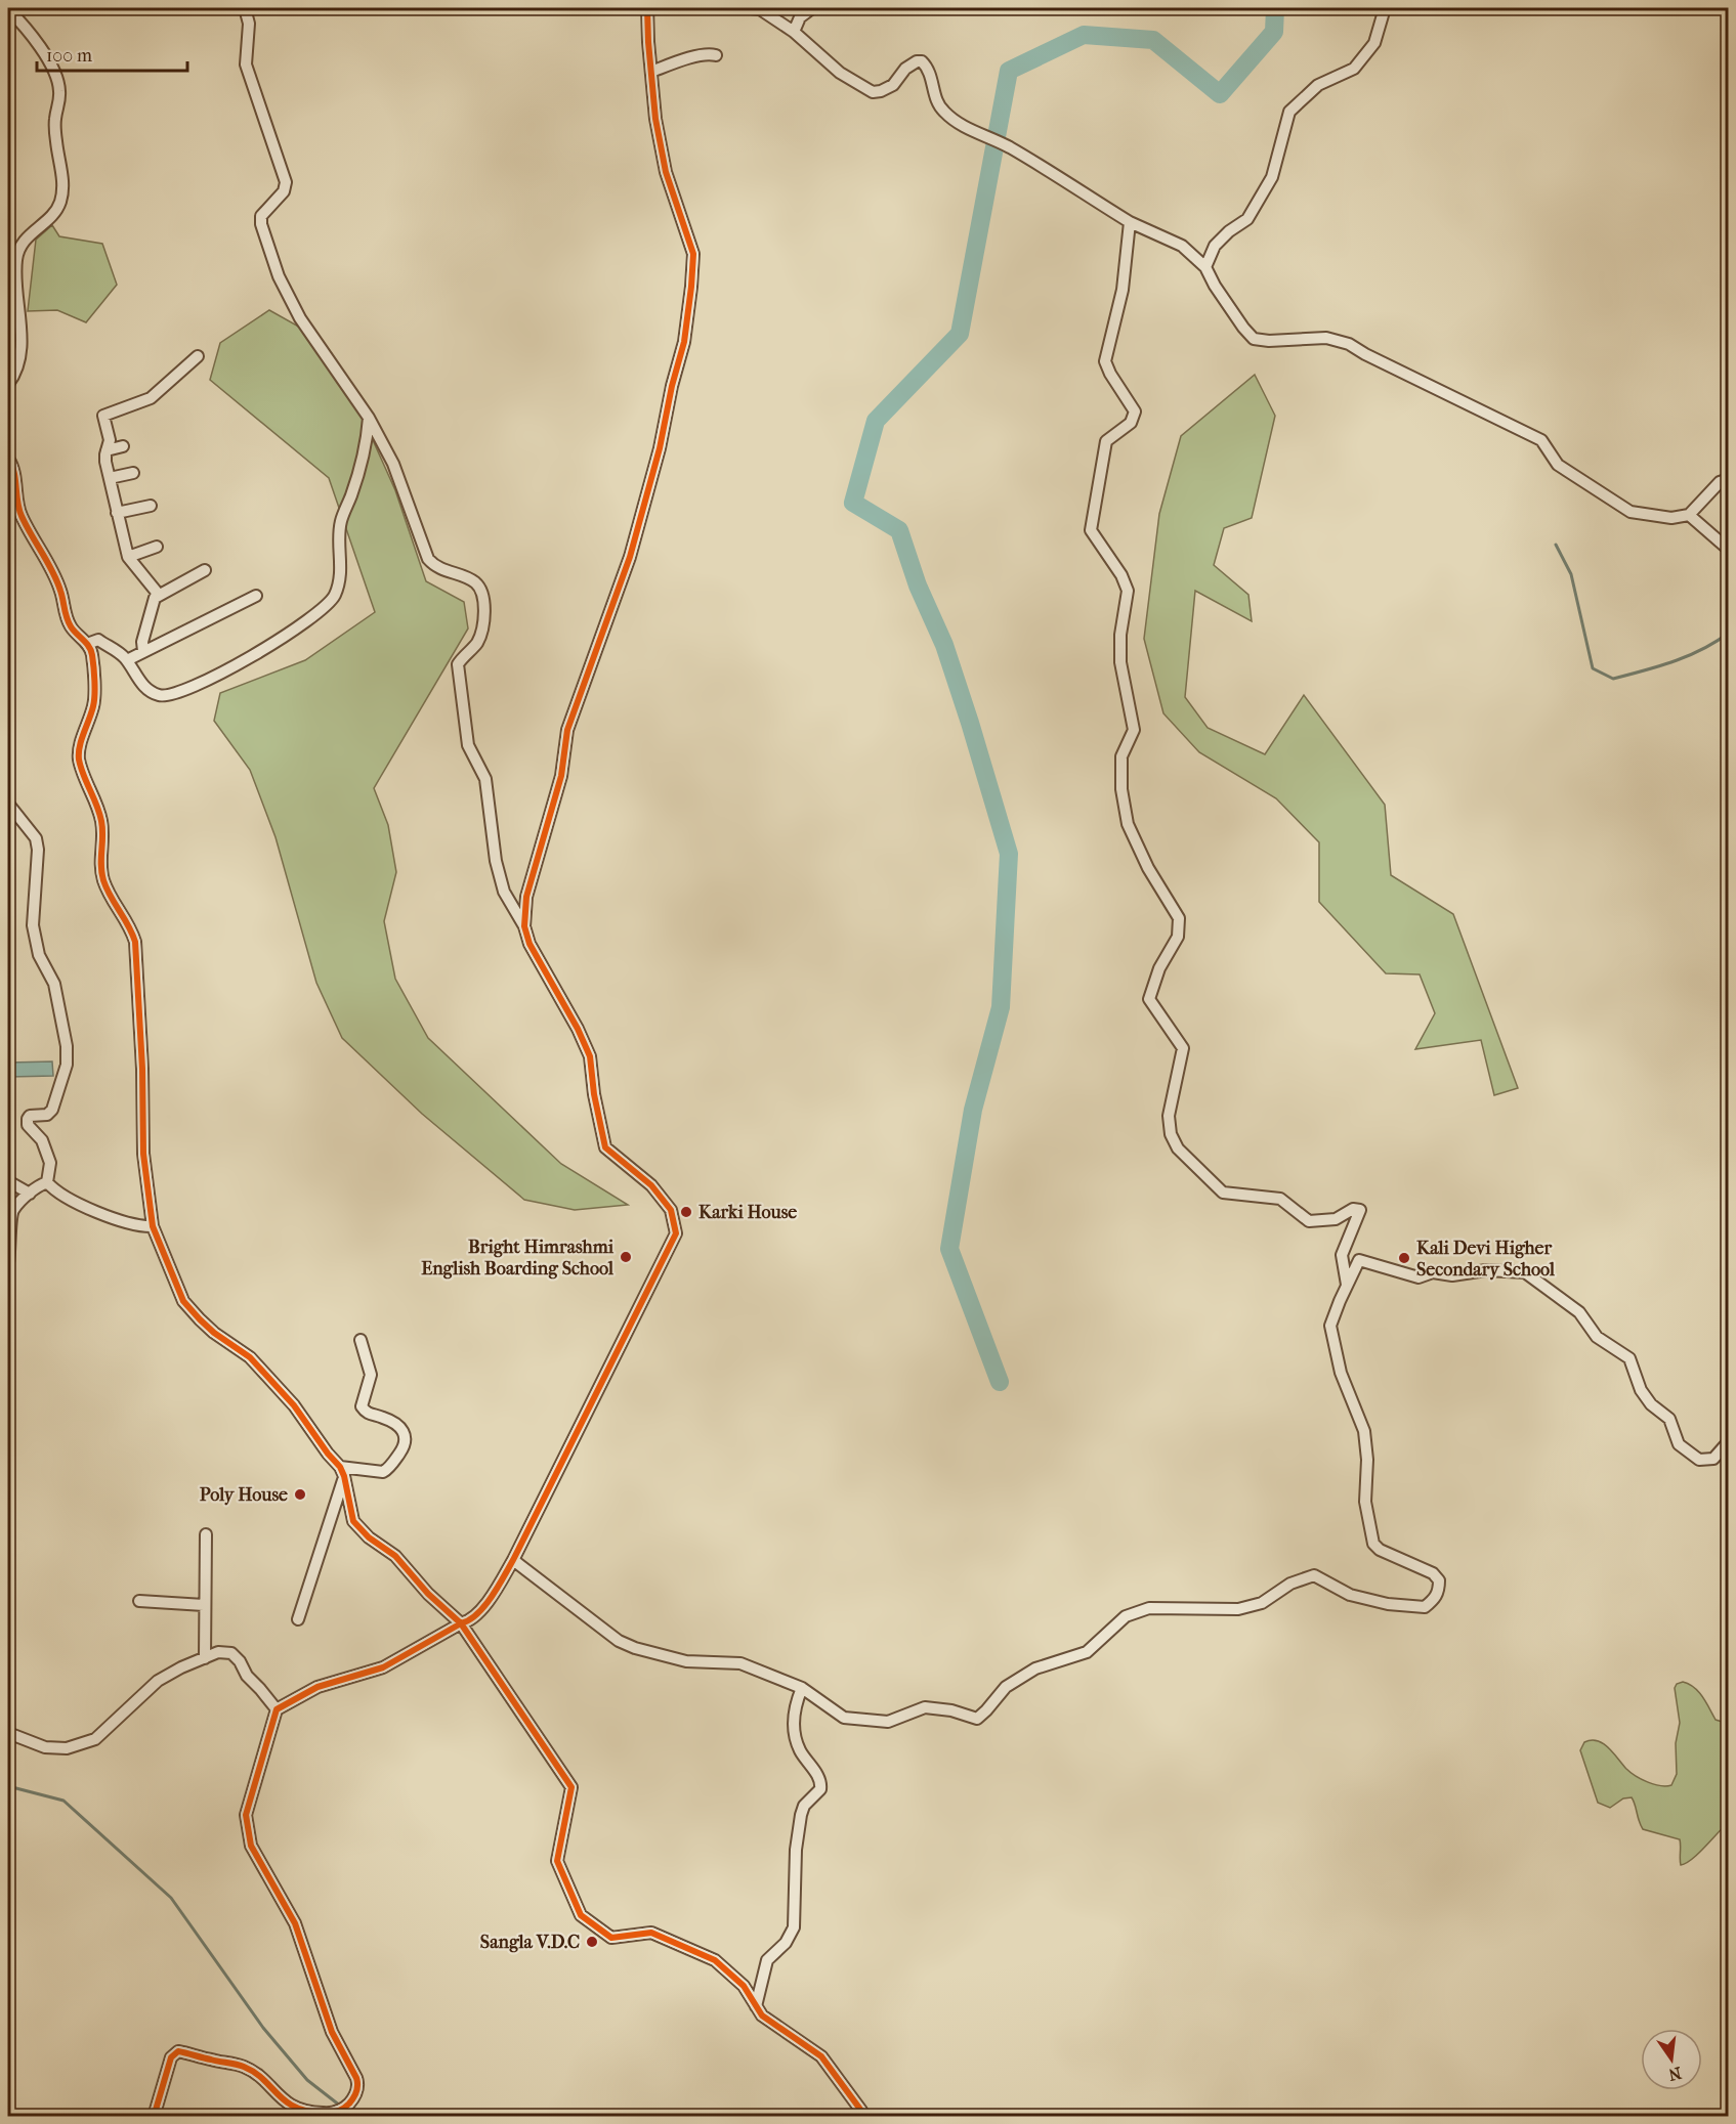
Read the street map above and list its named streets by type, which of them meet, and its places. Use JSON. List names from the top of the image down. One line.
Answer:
{"places":["Karki House","Bright Himrashmi English Boarding School","Kali Devi Higher Secondary School","Poly House","Sangla V.D.C"],"scale_bar":"100 m","north":"bottom"}
